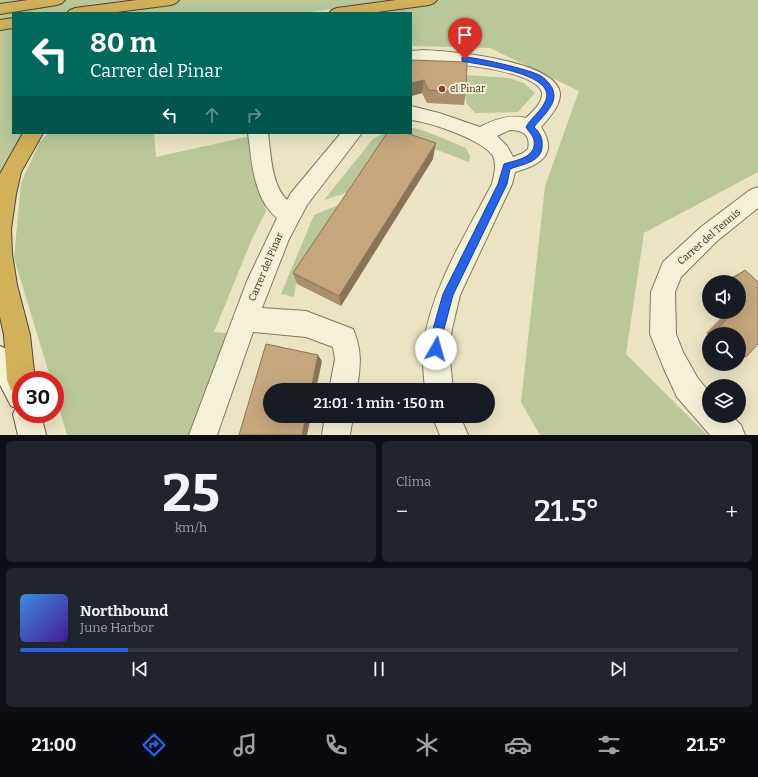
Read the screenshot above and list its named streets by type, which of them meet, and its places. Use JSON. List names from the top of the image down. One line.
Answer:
{"streets":{"street":["Carrer del Tennis","Carrer del Pinar"]},"places":["el Pinar"],"page":{"turn":["80 m","Carrer del Pinar"],"limit":"30","trip":"21:01 · 1 min · 150 m","tile":[["25","km/h"],"Clima"],"heat":["−","21.5°","+"],"song":["Northbound","June Harbor"],"tabs":["21:00","21.5°"]}}
